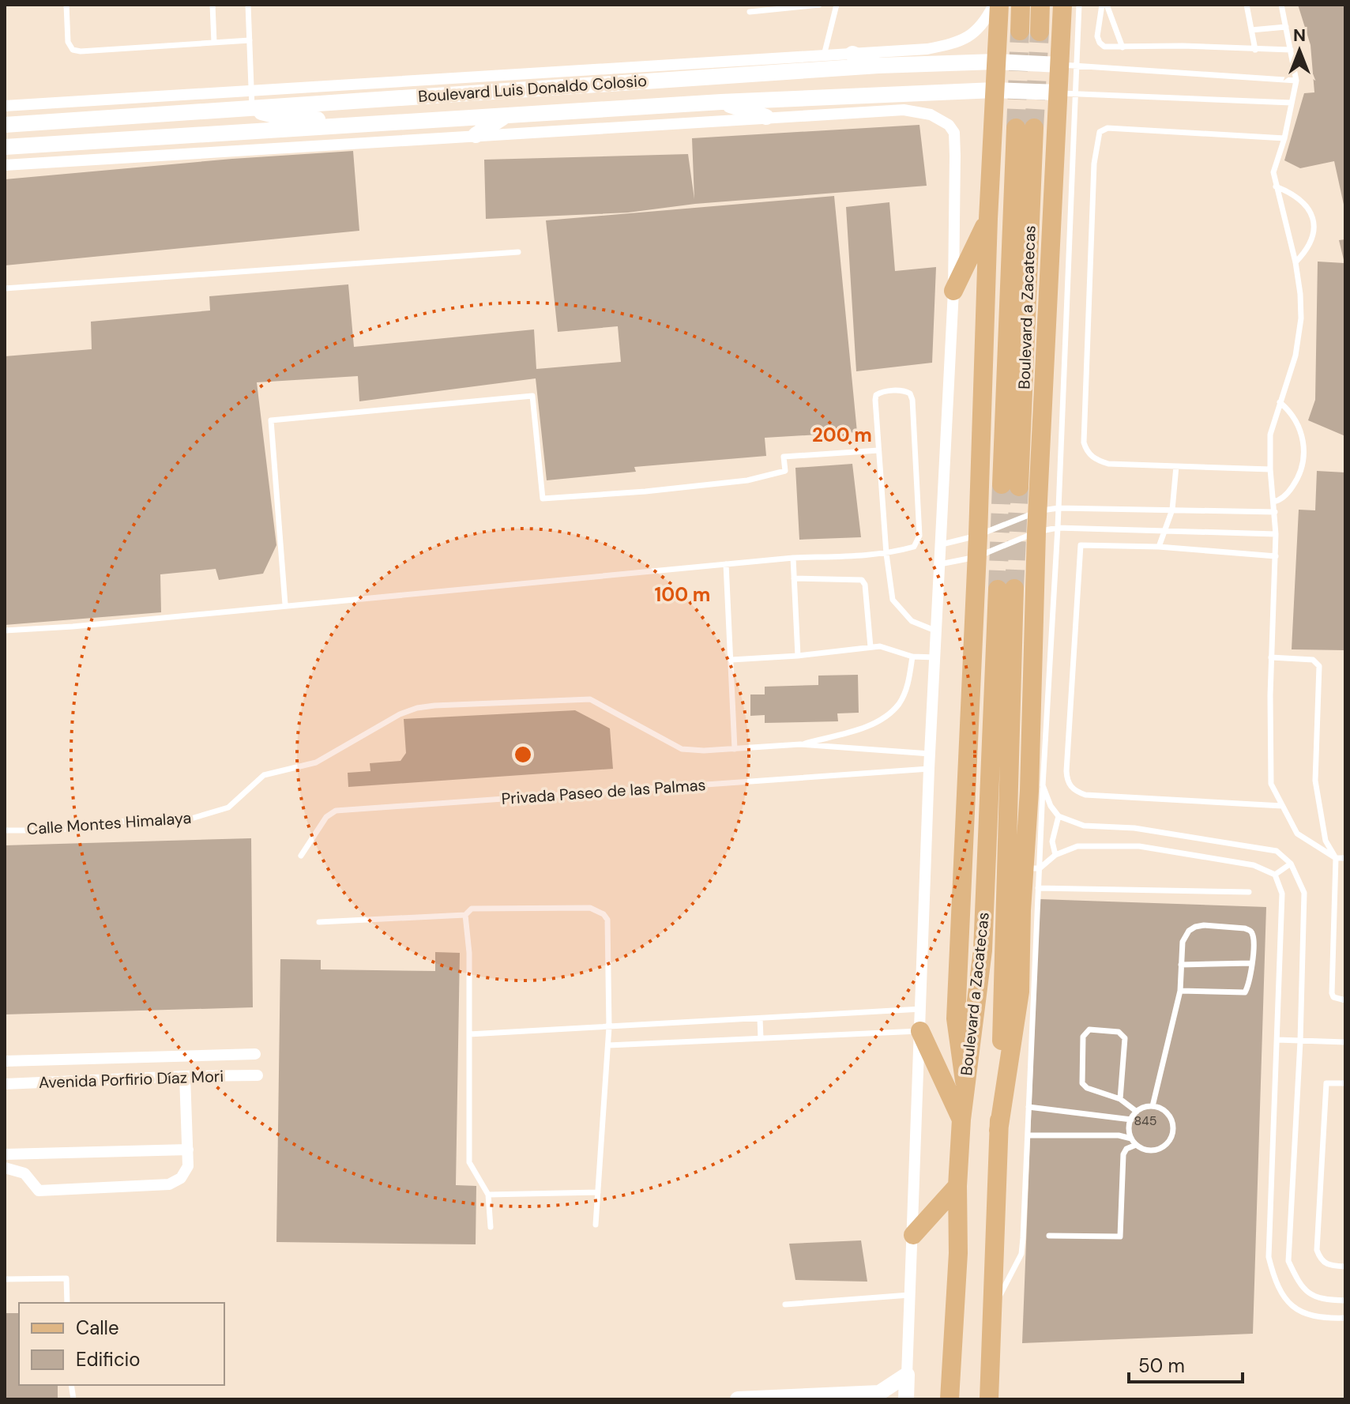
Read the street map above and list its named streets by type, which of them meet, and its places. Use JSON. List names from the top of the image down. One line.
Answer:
{"streets":{"main road":["Boulevard Luis Donaldo Colosio","Boulevard a Zacatecas"],"street":["Avenida Porfirio Díaz Mori"],"lane":["Privada Paseo de las Palmas","Calle Montes Himalaya"]},"house_numbers":["845"],"legend":["Calle","Edificio"],"scale_bar":"50 m","north":"top","rings":["200 m","100 m"]}
